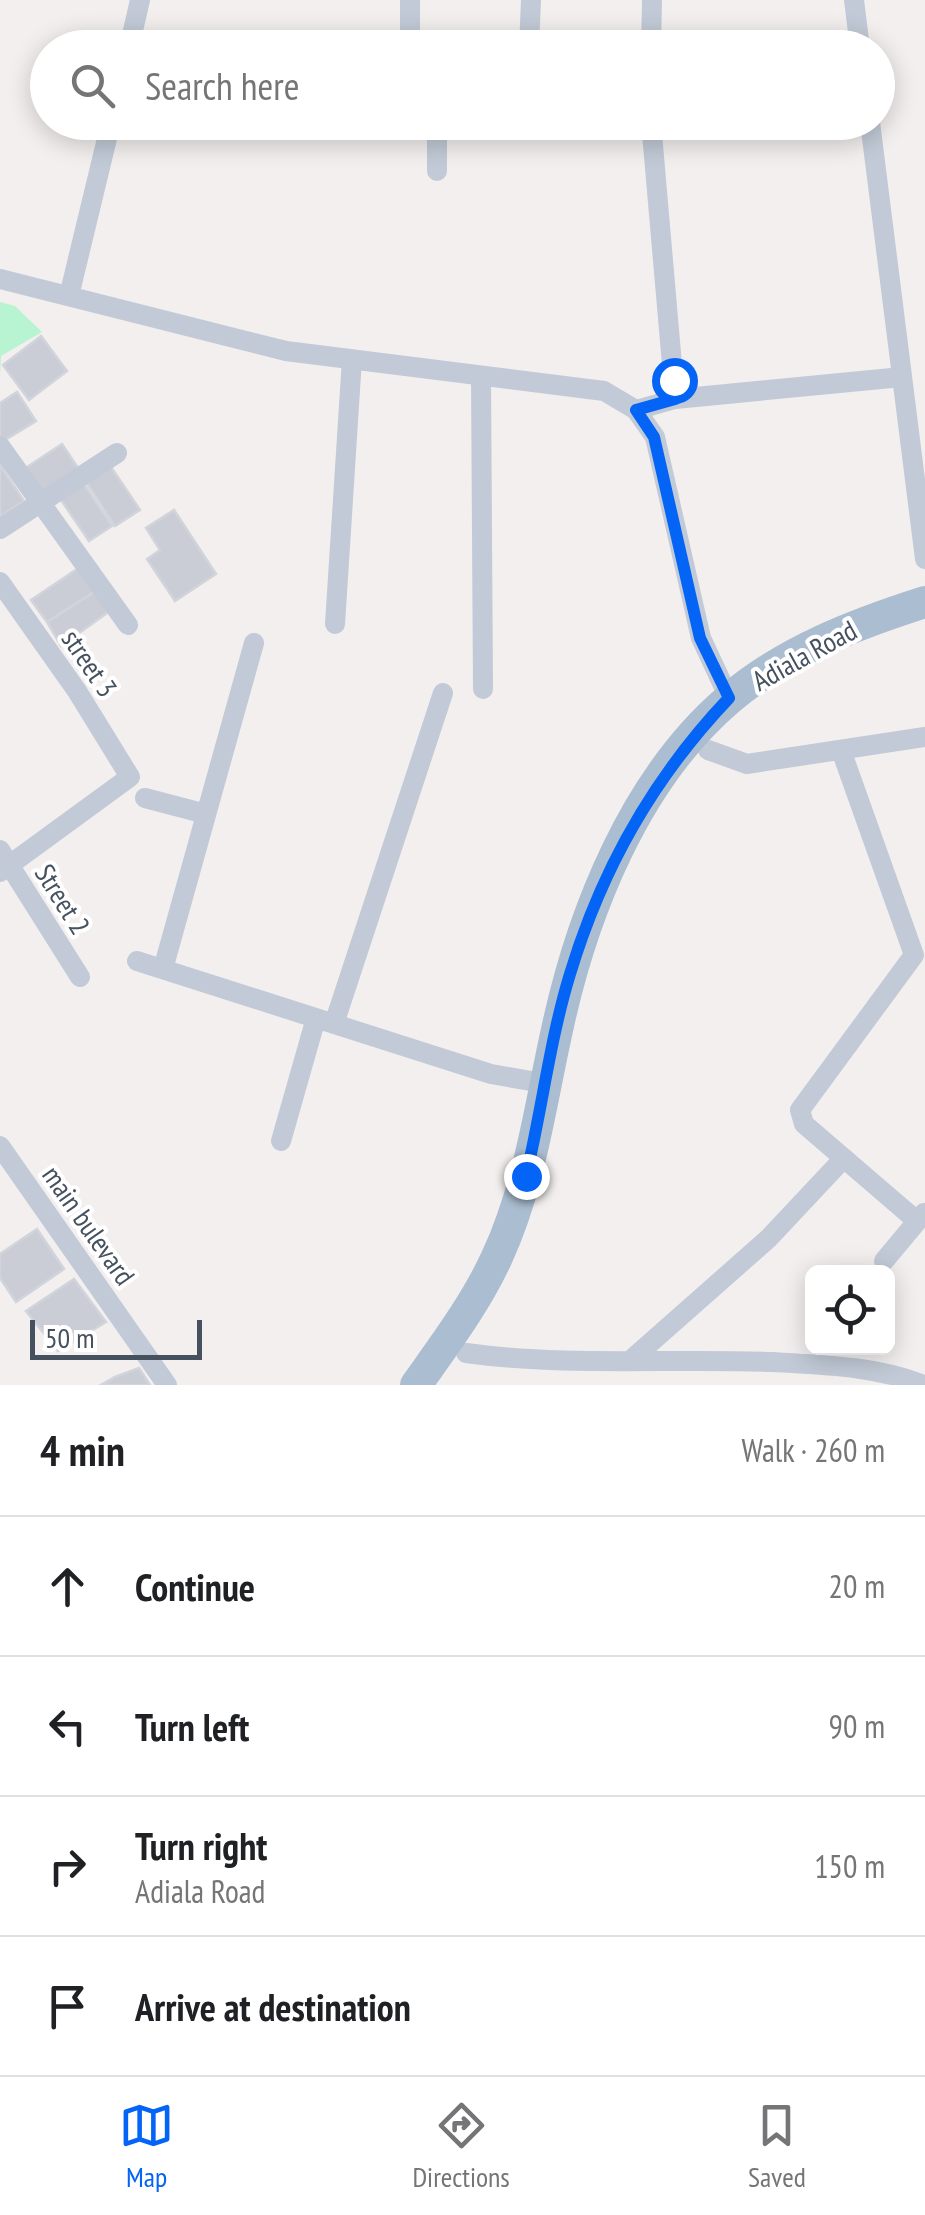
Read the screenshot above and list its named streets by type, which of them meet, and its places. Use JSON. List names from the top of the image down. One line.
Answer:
{"streets":{"main road":["Adiala Road"],"street":["street 3","Street 2","main bulevard"]},"crossings":[["street 3","Street 2"]],"scale_bar":"50 m","page":{"search":"Search here","scale":"50 m","heading":["4 min","Walk · 260 m"],"list":[["Continue","20 m"],["Turn left","90 m"],["Turn right","Adiala Road","150 m"],"Arrive at destination"],"nav":["Map","Directions","Saved"]}}
